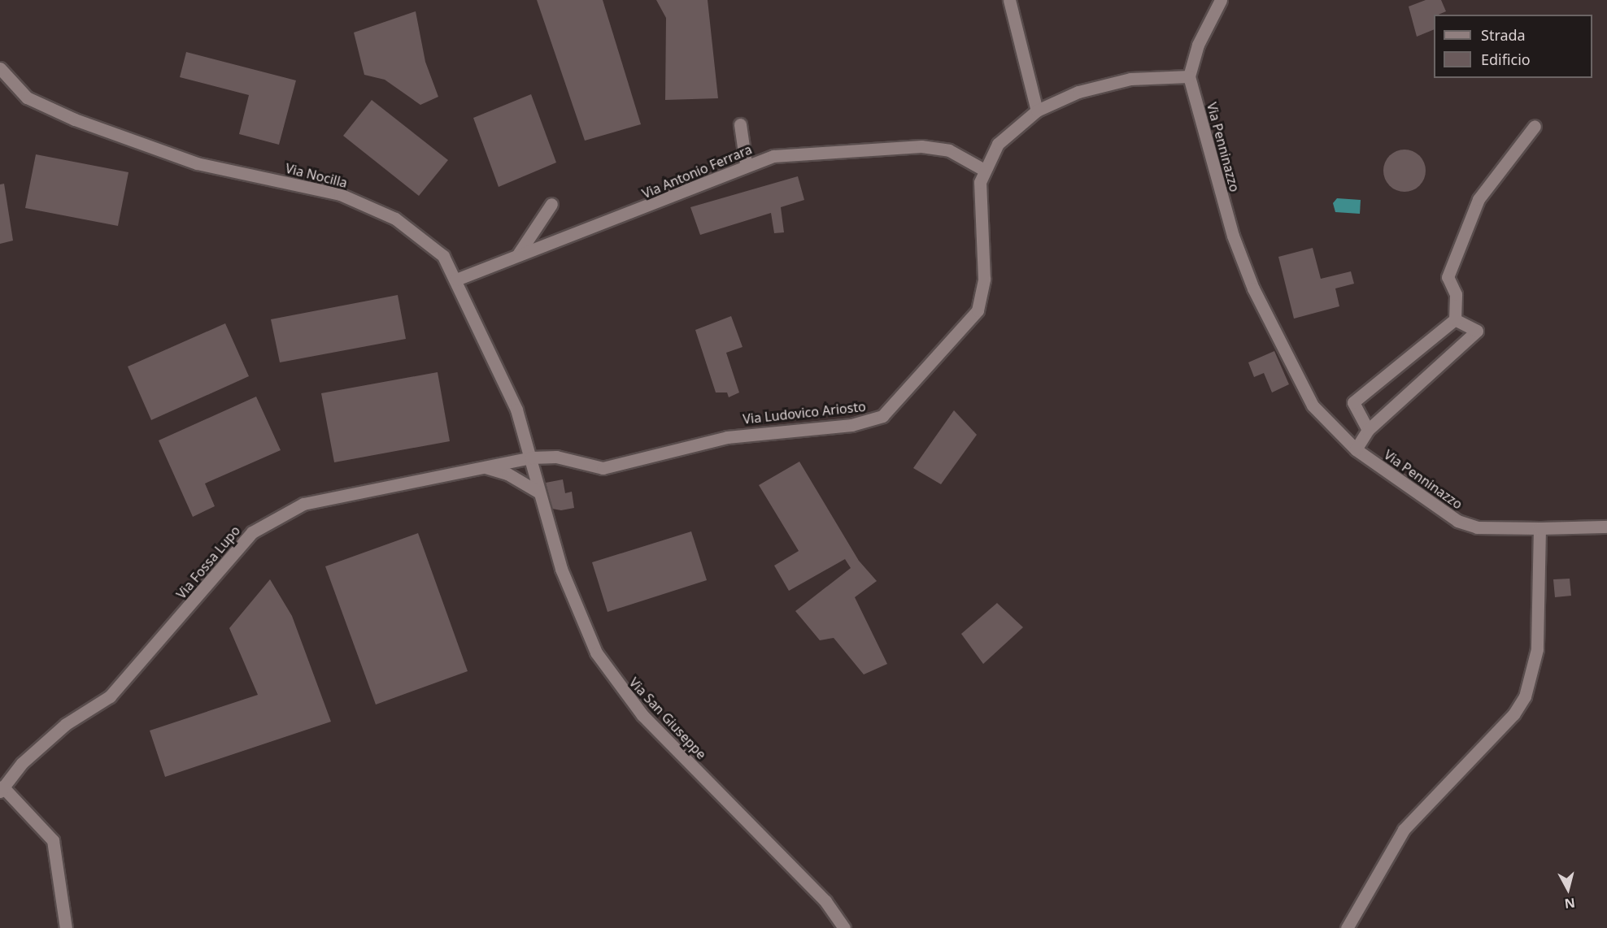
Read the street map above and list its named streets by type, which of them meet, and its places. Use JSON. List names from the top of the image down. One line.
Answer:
{"streets":{"street":["Via Penninazzo","Via Antonio Ferrara","Via Nocilla","Via Ludovico Ariosto","Via Fossa Lupo","Via San Giuseppe"]},"crossings":[["Via Penninazzo","Via Ludovico Ariosto"],["Via Antonio Ferrara","Via Nocilla"],["Via Antonio Ferrara","Via Ludovico Ariosto"],["Via Nocilla","Via Ludovico Ariosto"],["Via Nocilla","Via Fossa Lupo"],["Via Nocilla","Via San Giuseppe"],["Via Ludovico Ariosto","Via Fossa Lupo"],["Via Ludovico Ariosto","Via San Giuseppe"],["Via Fossa Lupo","Via San Giuseppe"]],"legend":["Strada","Edificio"],"north":"bottom"}
